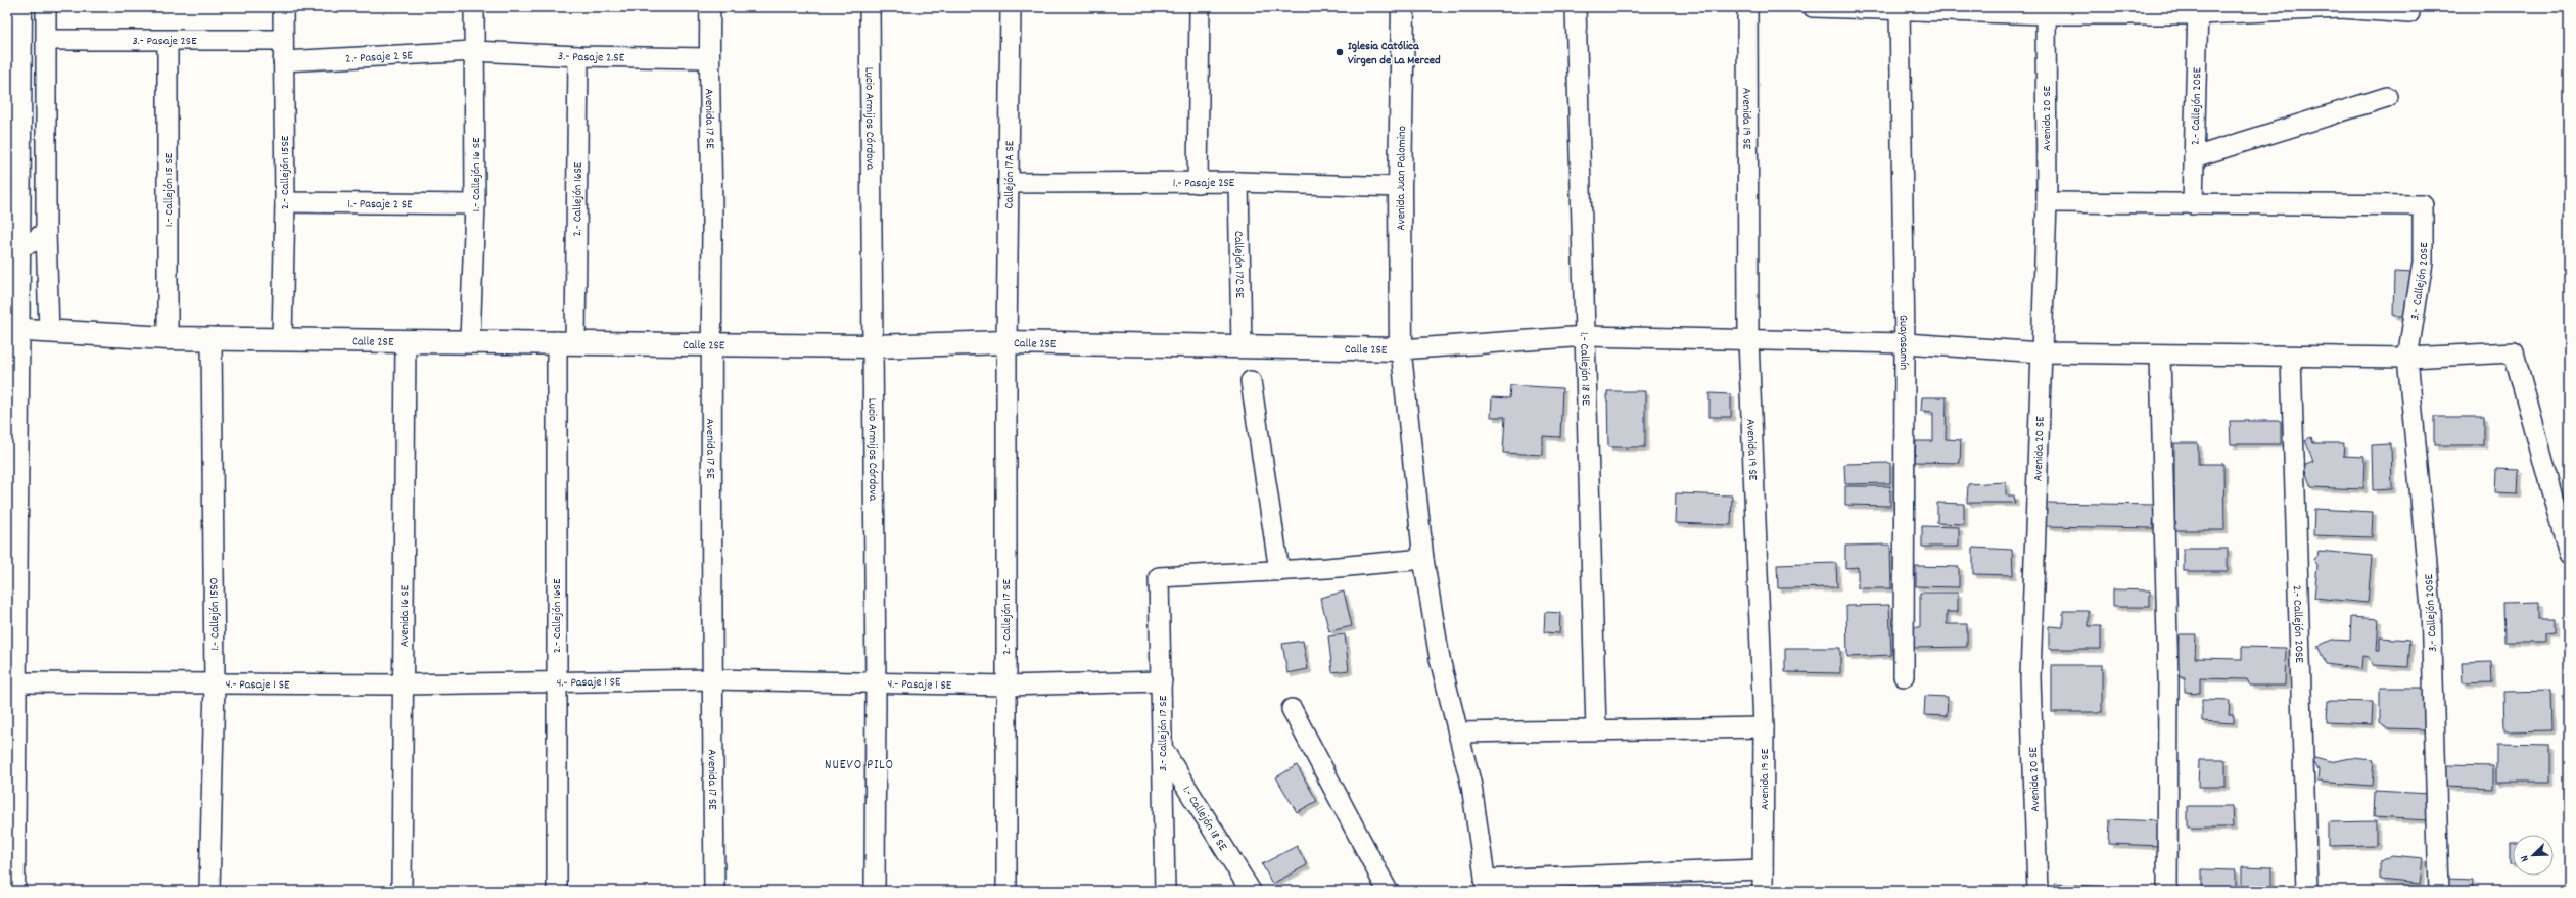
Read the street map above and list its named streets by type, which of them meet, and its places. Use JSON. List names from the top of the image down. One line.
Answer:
{"streets":{"street":["3.- Pasaje 2SE","2.- Pasaje 2 SE","3.- Pasaje 2.SE","2.- Callejón 20SE","Avenida 17 SE","Lucio Armijos Córdova","Avenida 19 SE","Avenida 20 SE","2.- Callejón 15SE","1.- Callejón 16 SE","Callejón 17A SE","Avenida Juan Palomino","1.- Pasaje 2SE","1.- Callejón 15 SE","2.- Callejón 16SE","1.- Pasaje 2 SE","Callejón 17C SE","3.- Callejón 20SE","Calle 2SE","Guayasamín","1.- Callejón 18 SE","1.- Callejón 15SO","Avenida 16 SE","2.- Callejón 17 SE","4.- Pasaje 1 SE","3.- Callejón 17 SE"]},"crossings":[["3.- Pasaje 2SE","2.- Callejón 15SE"],["3.- Pasaje 2SE","1.- Callejón 15 SE"],["2.- Pasaje 2 SE","3.- Pasaje 2.SE"],["2.- Pasaje 2 SE","2.- Callejón 15SE"],["2.- Pasaje 2 SE","1.- Callejón 16 SE"],["3.- Pasaje 2.SE","Avenida 17 SE"],["3.- Pasaje 2.SE","1.- Callejón 16 SE"],["3.- Pasaje 2.SE","2.- Callejón 16SE"],["2.- Callejón 20SE","3.- Callejón 20SE"],["Avenida 17 SE","Calle 2SE"],["Avenida 17 SE","4.- Pasaje 1 SE"],["Lucio Armijos Córdova","Calle 2SE"],["Lucio Armijos Córdova","4.- Pasaje 1 SE"],["2.- Callejón 15SE","1.- Pasaje 2 SE"],["2.- Callejón 15SE","Calle 2SE"],["1.- Callejón 16 SE","1.- Pasaje 2 SE"],["1.- Callejón 16 SE","Calle 2SE"],["Callejón 17A SE","1.- Pasaje 2SE"],["Callejón 17A SE","Calle 2SE"],["Callejón 17A SE","2.- Callejón 17 SE"],["Avenida Juan Palomino","1.- Pasaje 2SE"],["Avenida Juan Palomino","Calle 2SE"],["1.- Pasaje 2SE","Callejón 17C SE"],["1.- Callejón 15 SE","Calle 2SE"],["2.- Callejón 16SE","Calle 2SE"],["2.- Callejón 16SE","4.- Pasaje 1 SE"],["Callejón 17C SE","Calle 2SE"],["Calle 2SE","1.- Callejón 15SO"],["Calle 2SE","Avenida 16 SE"],["Calle 2SE","2.- Callejón 17 SE"],["1.- Callejón 18 SE","3.- Callejón 17 SE"],["1.- Callejón 15SO","4.- Pasaje 1 SE"],["Avenida 16 SE","4.- Pasaje 1 SE"],["2.- Callejón 17 SE","4.- Pasaje 1 SE"],["4.- Pasaje 1 SE","3.- Callejón 17 SE"]],"districts":["NUEVO PILO"],"places":["Iglesia Católica Virgen de La Merced"],"north":"bottom left"}
